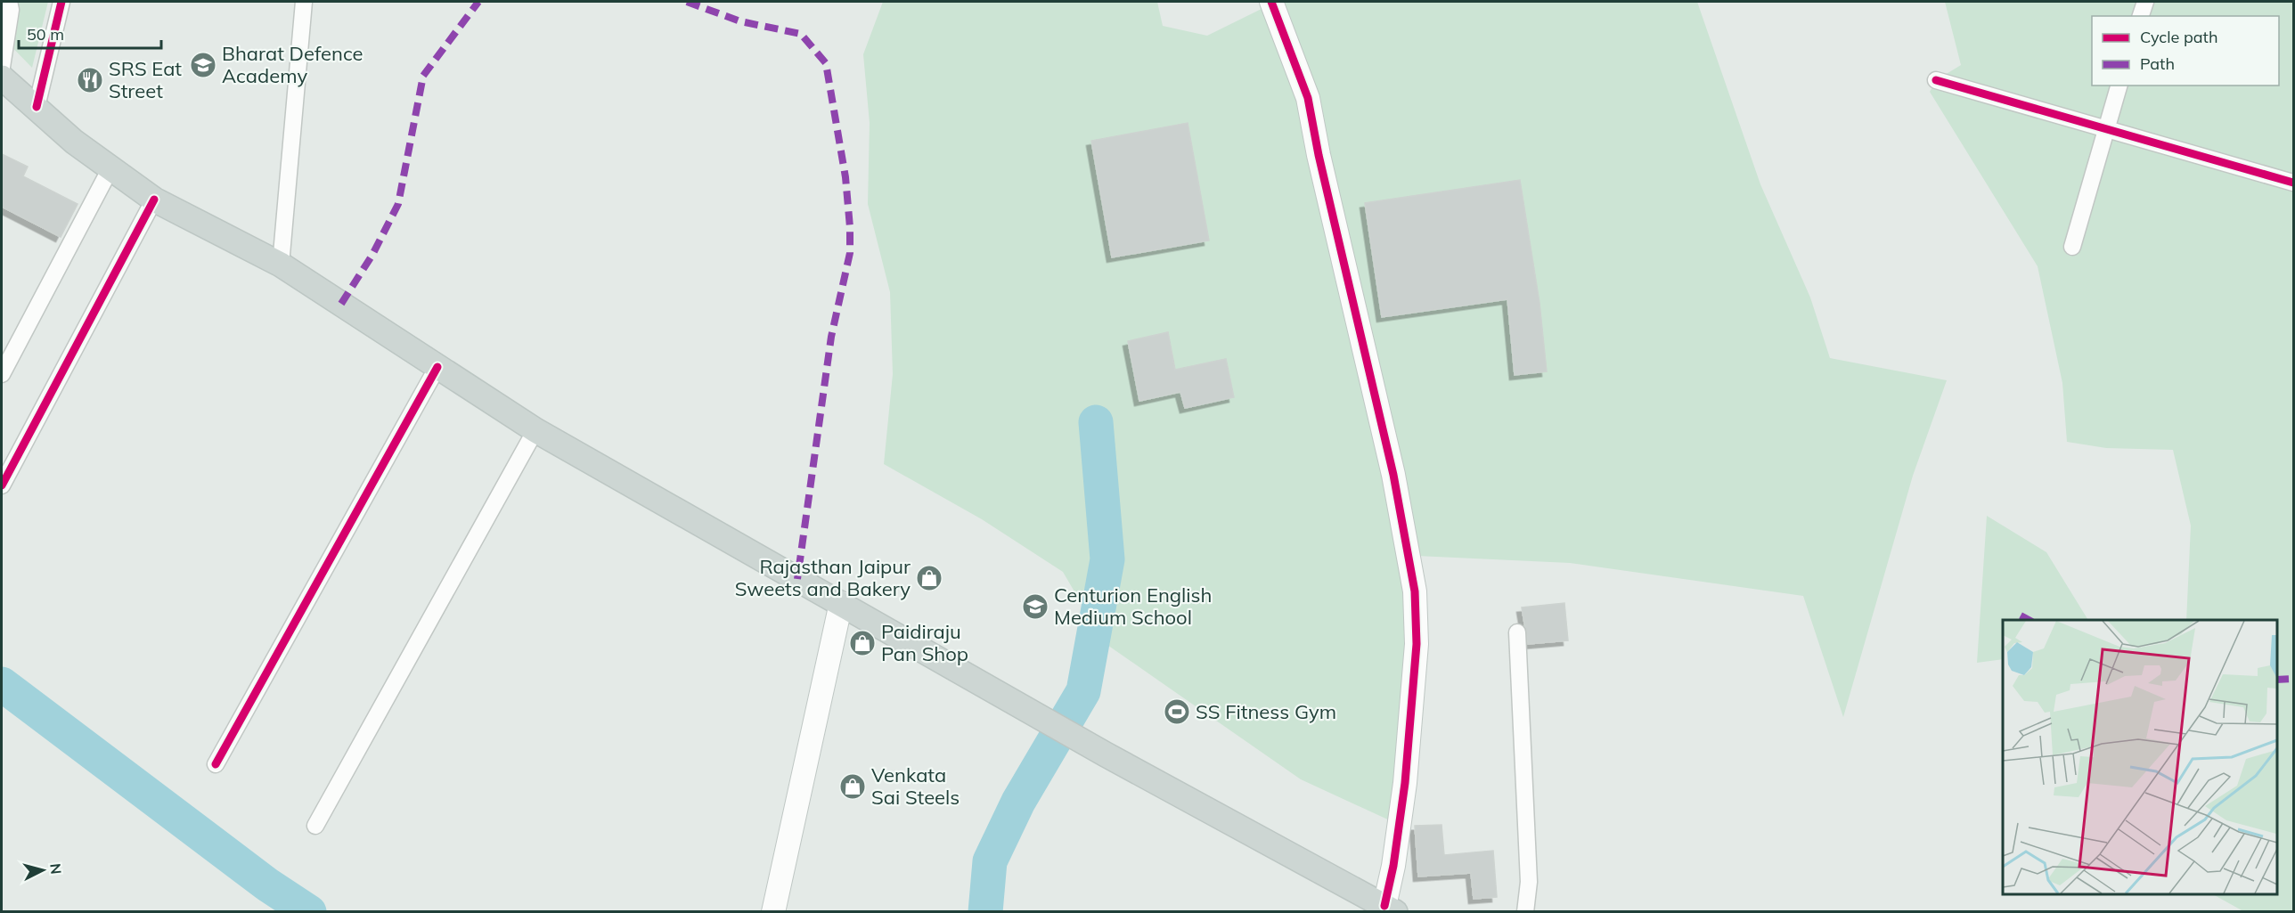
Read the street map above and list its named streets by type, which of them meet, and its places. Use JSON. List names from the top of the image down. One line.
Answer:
{"places":{"school or university":["Bharat Defence Academy","Centurion English Medium School"],"restaurant":["SRS Eat Street"],"shop":["Rajasthan Jaipur Sweets and Bakery","Paidiraju Pan Shop","Venkata Sai Steels"],"sports":["SS Fitness Gym"]},"legend":["Cycle path","Path"],"scale_bar":"50 m","north":"right"}
